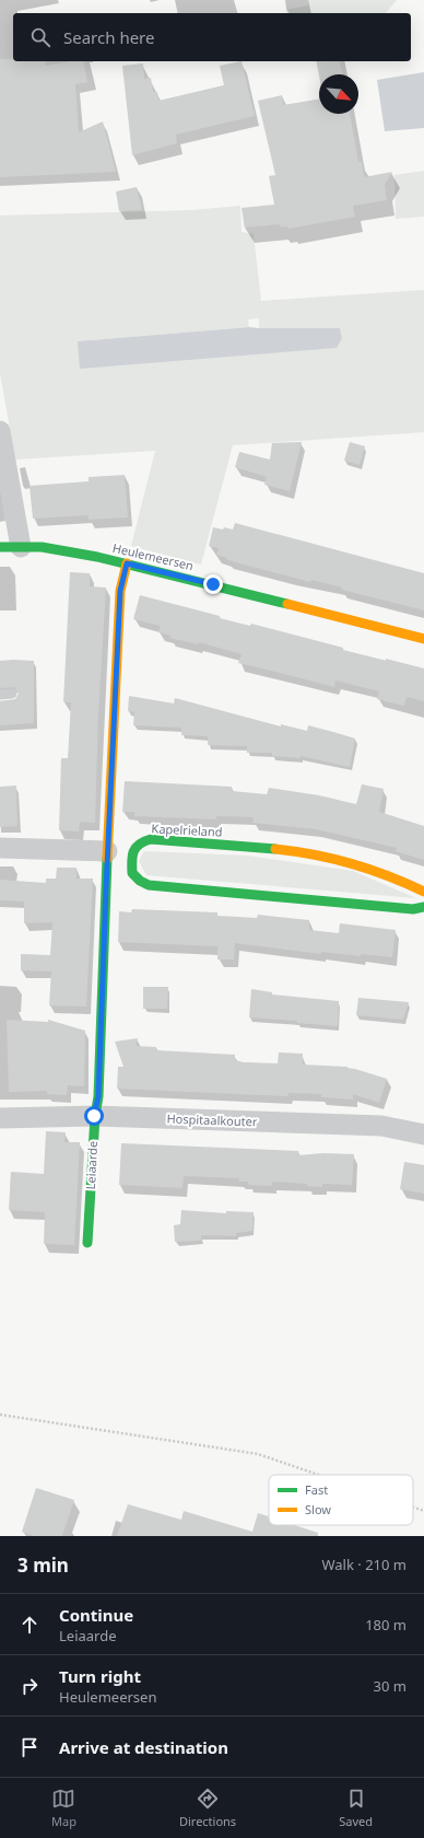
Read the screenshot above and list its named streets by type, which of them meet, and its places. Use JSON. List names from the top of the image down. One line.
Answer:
{"streets":{"street":["Heulemeersen","Kapelrieland","Hospitaalkouter","Leiaarde"]},"crossings":[["Heulemeersen","Leiaarde"],["Hospitaalkouter","Leiaarde"]],"legend":["Fast","Slow"],"north":"bottom right","page":{"search":"Search here","heading":["3 min","Walk · 210 m"],"list":[["Continue","Leiaarde","180 m"],["Turn right","Heulemeersen","30 m"],"Arrive at destination"],"nav":["Map","Directions","Saved"]}}
